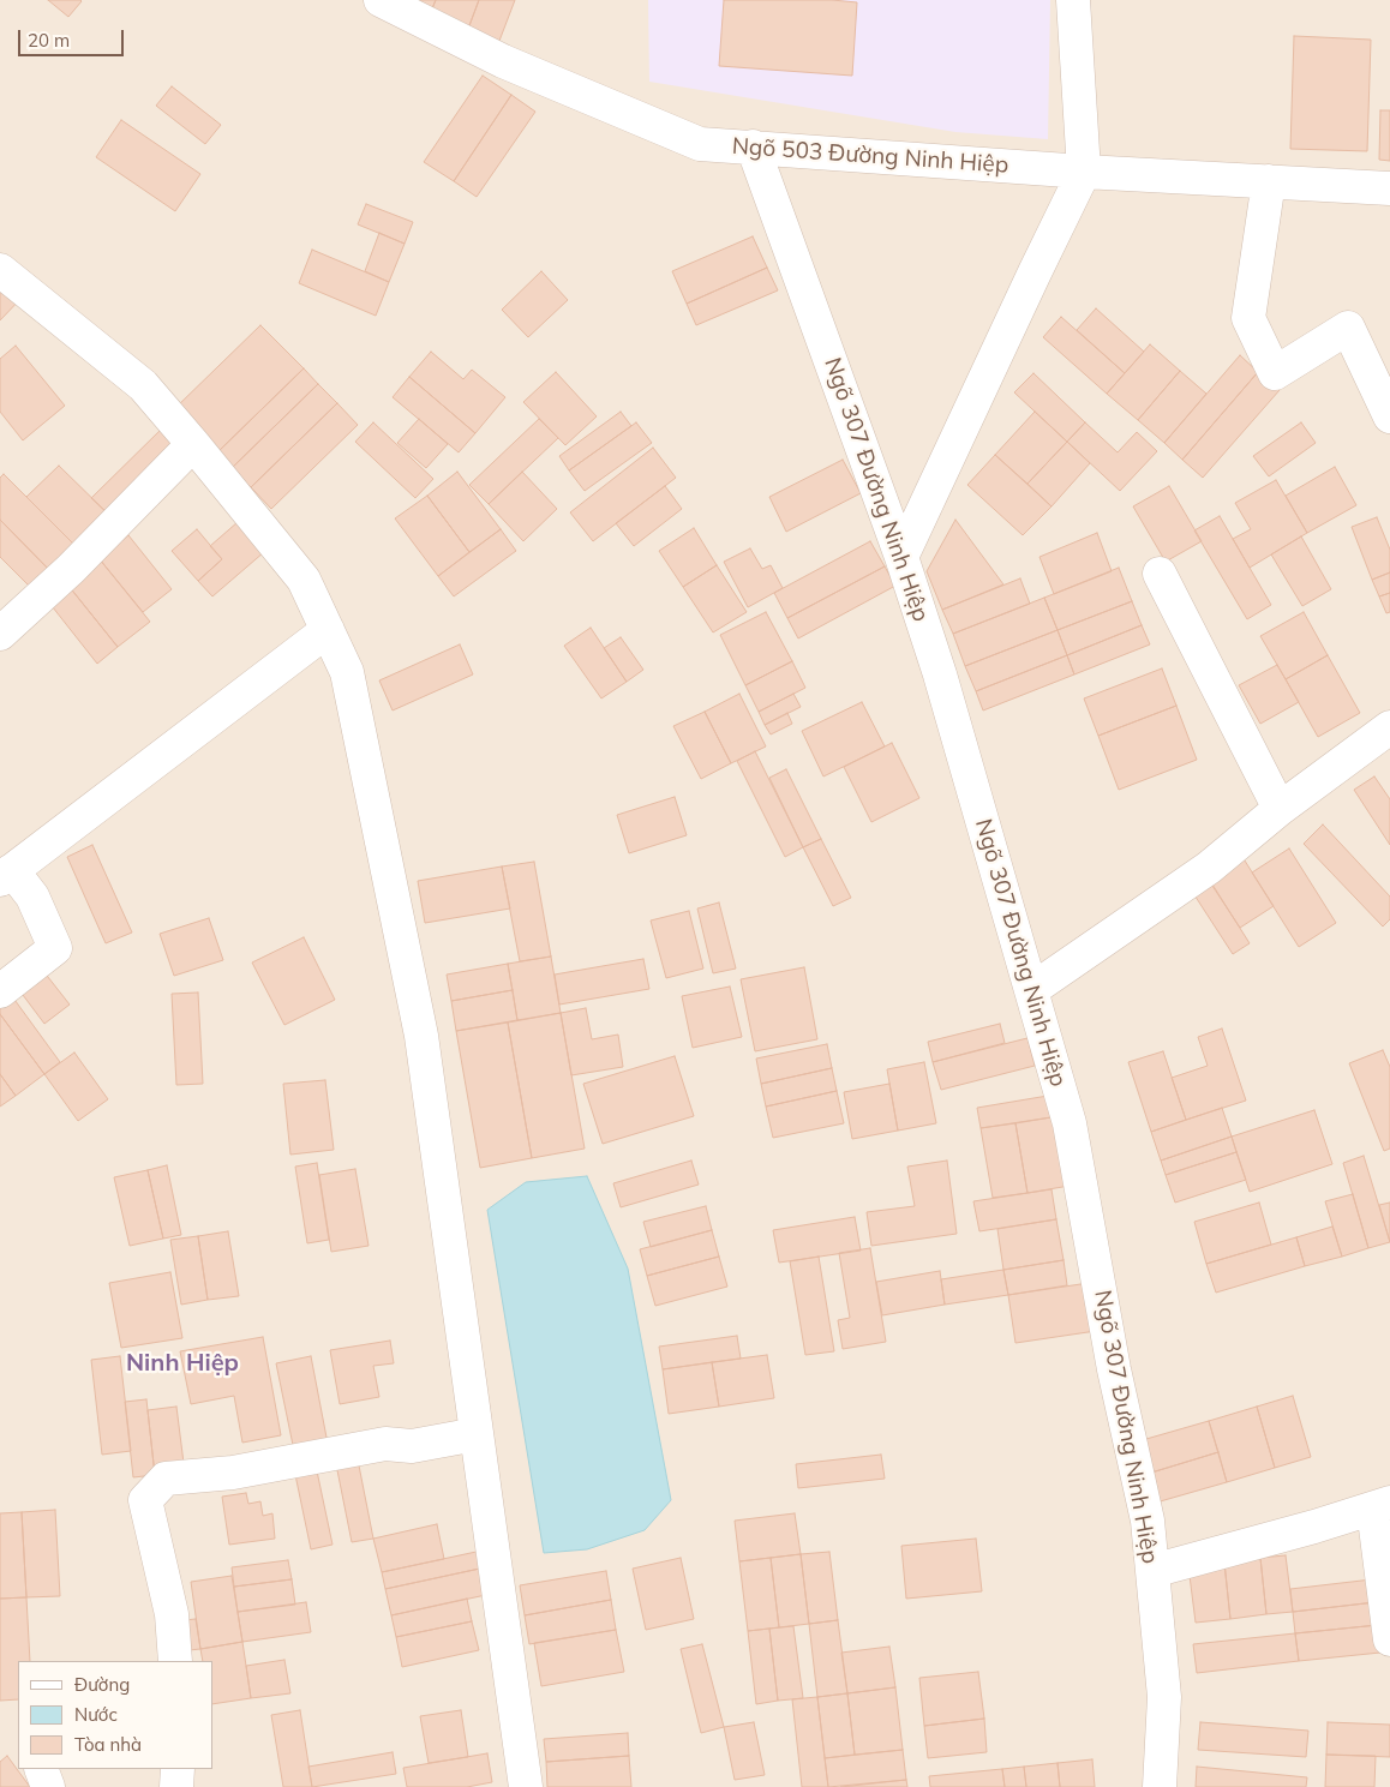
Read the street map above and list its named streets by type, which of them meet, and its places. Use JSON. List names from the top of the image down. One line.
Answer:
{"streets":{"street":["Ngõ 503 Đường Ninh Hiệp","Ngõ 307 Đường Ninh Hiệp"]},"crossings":[["Ngõ 503 Đường Ninh Hiệp","Ngõ 307 Đường Ninh Hiệp"]],"districts":["Ninh Hiệp"],"legend":["Đường","Nước","Tòa nhà"],"scale_bar":"20 m"}
